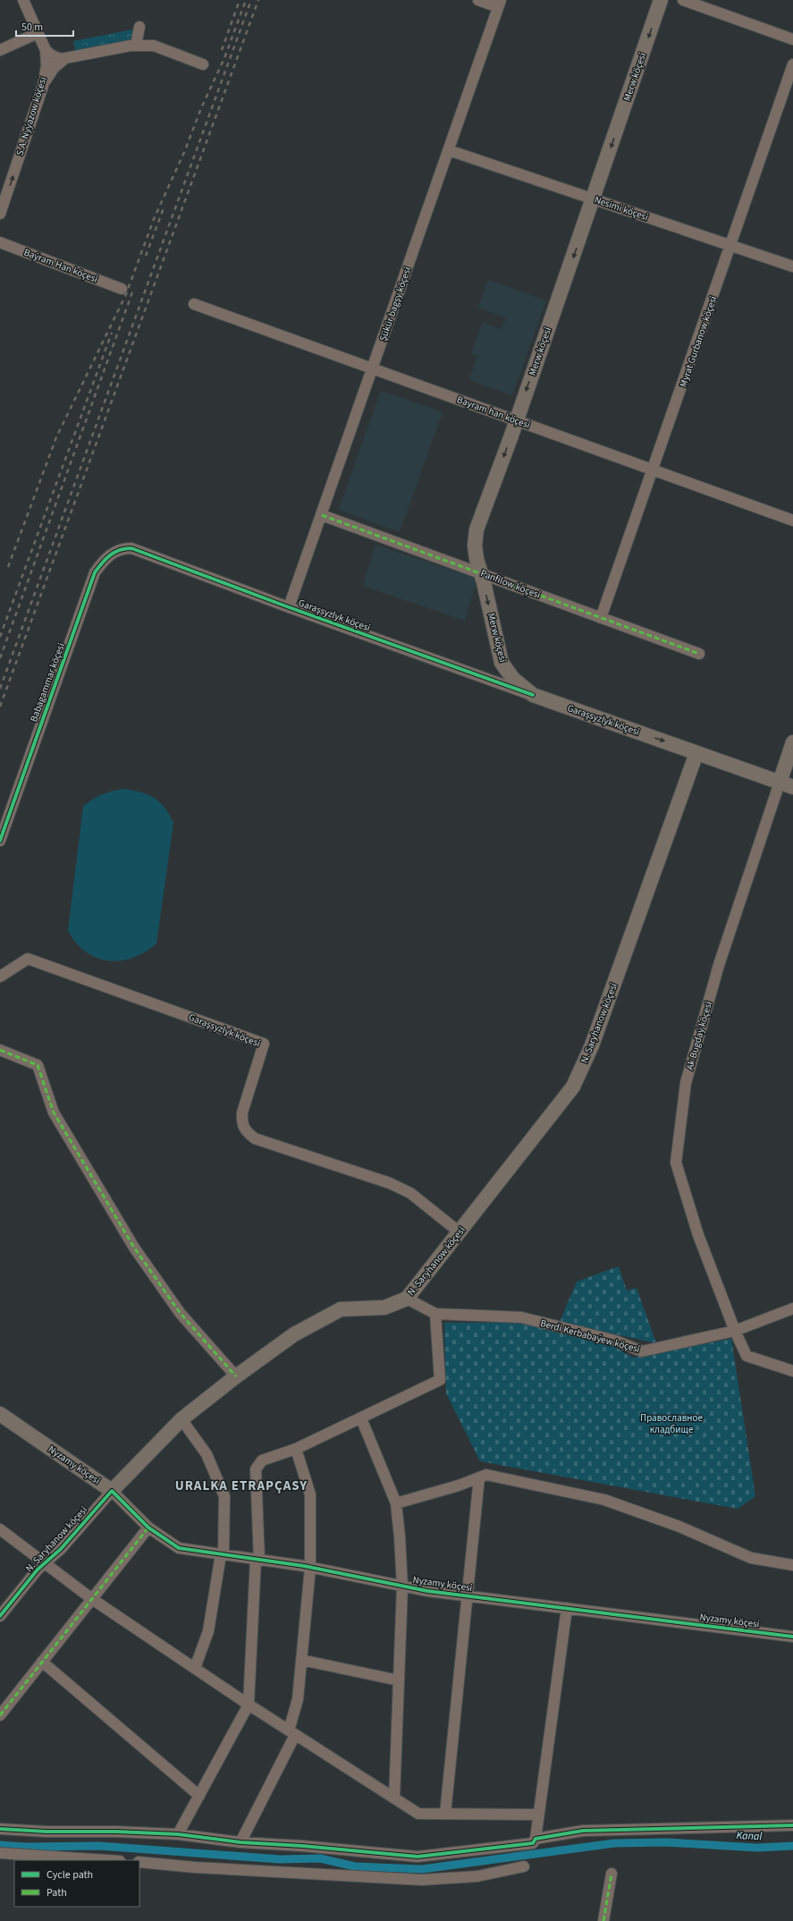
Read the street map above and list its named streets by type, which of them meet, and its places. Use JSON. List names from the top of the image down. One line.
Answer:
{"streets":{"main road":["Merw köçesi","Garaşsyzlyk köçesi","N. Saryhanow köçesi","Ak Bugdaý köçesi","Nyzamy köçesi"],"street":["S.A. Nyýazow köçesi","Nesimi köçesi","Baýram Han köçesi","Şükür bagşy köçesi","Myrat Gurbanow köçesi","Bayram han köçesi","Panfilow köçesi","Babagammar köçesi","Berdi Kerbabaýew köçesi"]},"crossings":[["Merw köçesi","Nesimi köçesi"],["Merw köçesi","Bayram han köçesi"],["Merw köçesi","Panfilow köçesi"],["Merw köçesi","Garaşsyzlyk köçesi"],["Nesimi köçesi","Şükür bagşy köçesi"],["Nesimi köçesi","Myrat Gurbanow köçesi"],["Şükür bagşy köçesi","Bayram han köçesi"],["Şükür bagşy köçesi","Panfilow köçesi"],["Şükür bagşy köçesi","Garaşsyzlyk köçesi"],["Myrat Gurbanow köçesi","Bayram han köçesi"],["Myrat Gurbanow köçesi","Panfilow köçesi"],["Garaşsyzlyk köçesi","Babagammar köçesi"],["Garaşsyzlyk köçesi","N. Saryhanow köçesi"],["Garaşsyzlyk köçesi","Ak Bugdaý köçesi"],["N. Saryhanow köçesi","Berdi Kerbabaýew köçesi"],["N. Saryhanow köçesi","Nyzamy köçesi"],["Ak Bugdaý köçesi","Berdi Kerbabaýew köçesi"]],"one_way":["Merw köçesi","S.A. Nyýazow köçesi"],"districts":["URALKA ETRAPÇASY"],"water":["Kanal"],"parks":["Православное кладбище"],"legend":["Cycle path","Path"],"scale_bar":"50 m"}
